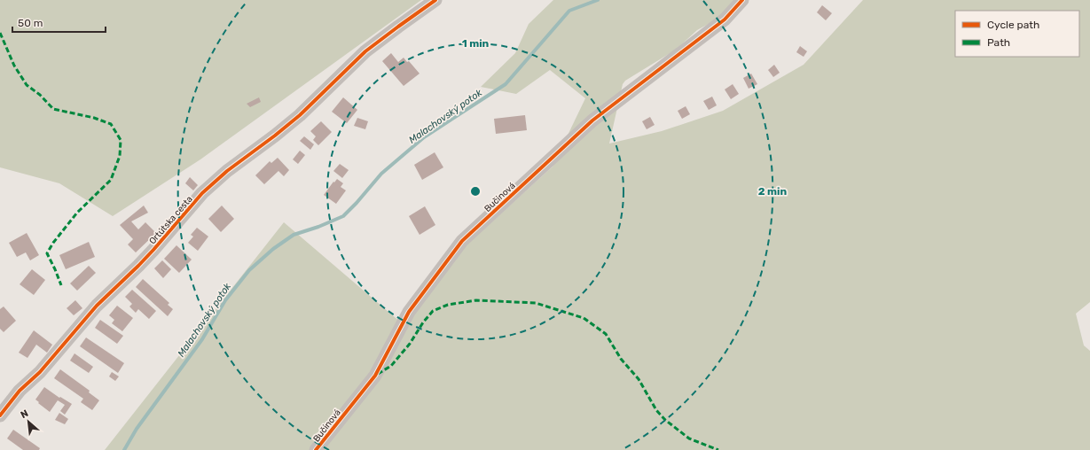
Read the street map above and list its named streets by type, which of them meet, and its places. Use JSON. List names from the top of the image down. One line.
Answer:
{"streets":{"street":["Bučinová","Ortútska cesta"]},"water":["Malachovský potok"],"legend":["Cycle path","Path"],"scale_bar":"50 m","north":"top left","rings":["1 min","2 min"]}
